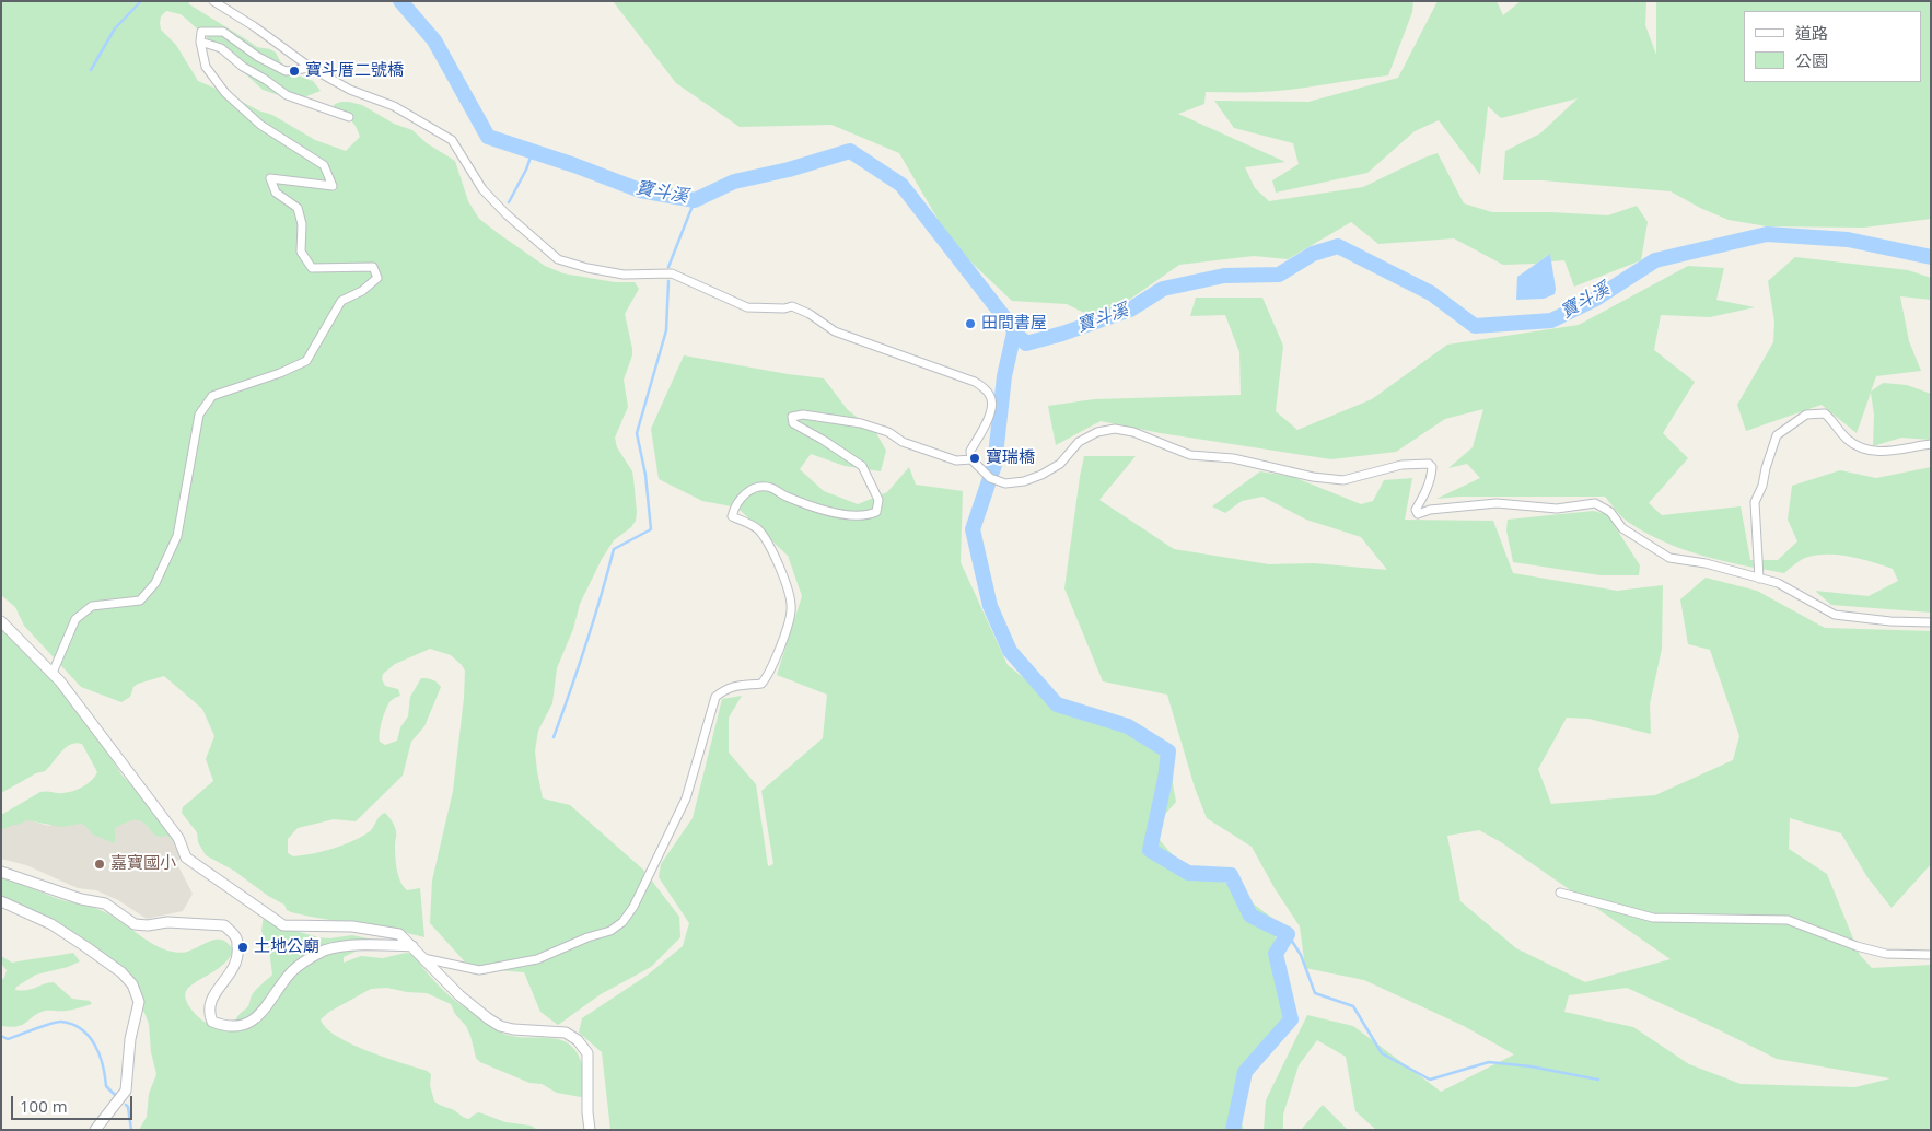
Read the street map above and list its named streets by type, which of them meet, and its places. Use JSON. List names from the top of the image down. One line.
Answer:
{"water":["寶斗溪"],"places":["寶斗厝二號橋","田間書屋","寶瑞橋","嘉寶國小","土地公廟"],"legend":["道路","公園"],"scale_bar":"100 m"}
